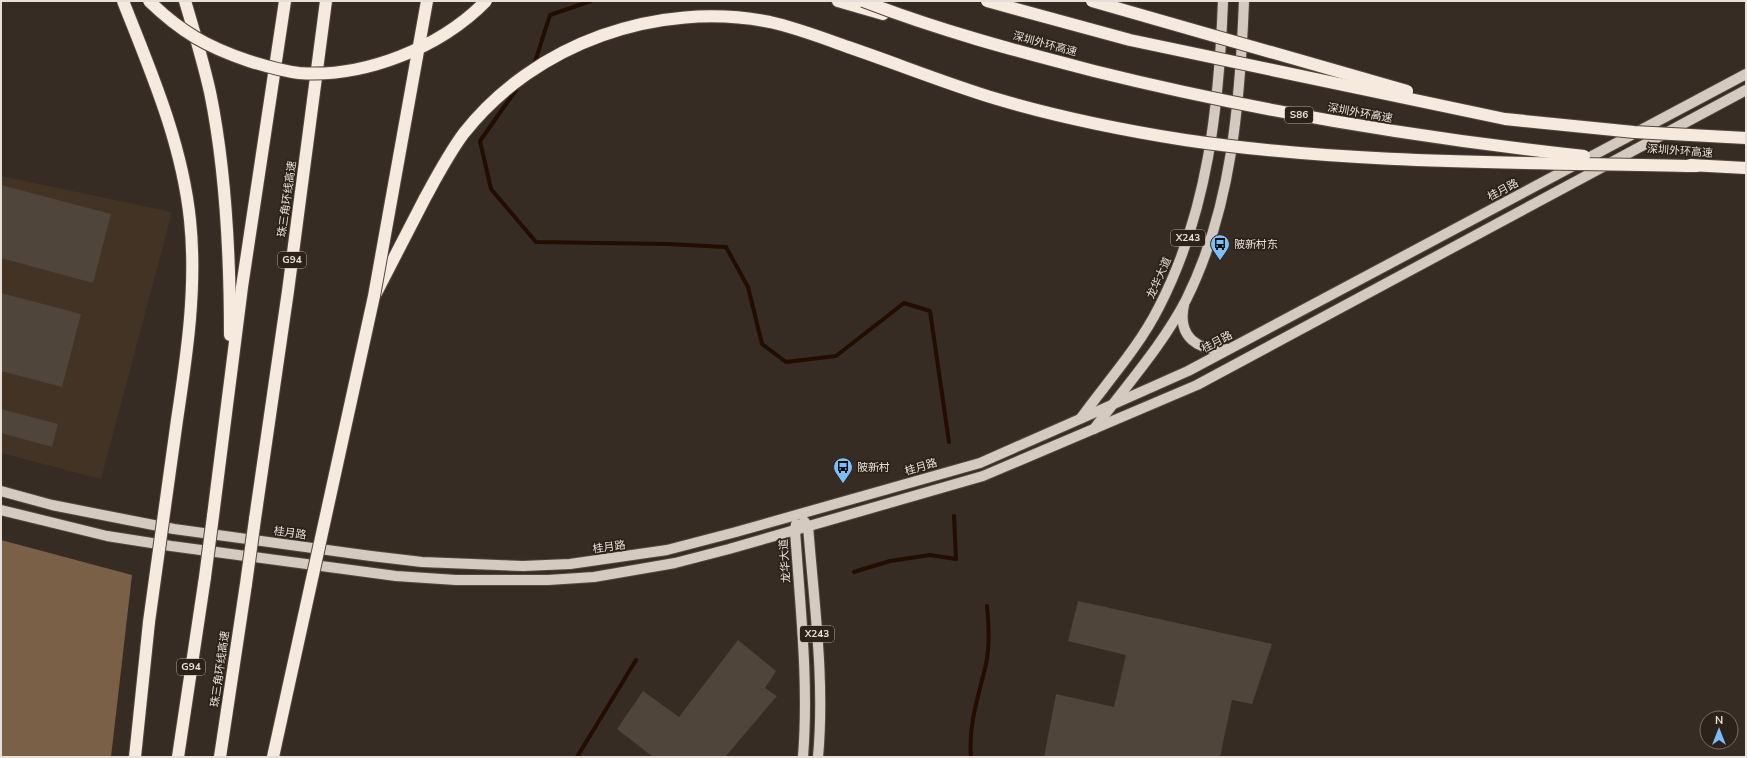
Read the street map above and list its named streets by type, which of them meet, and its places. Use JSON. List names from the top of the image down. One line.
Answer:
{"streets":{"highway":["深圳外环高速","S86","珠三角环线高速","G94"],"main road":["桂月路","X243","龙华大道"]},"crossings":[["桂月路","X243"],["桂月路","龙华大道"]],"places":{"bus stop":["陂新村东","陂新村"]},"north":"top"}
